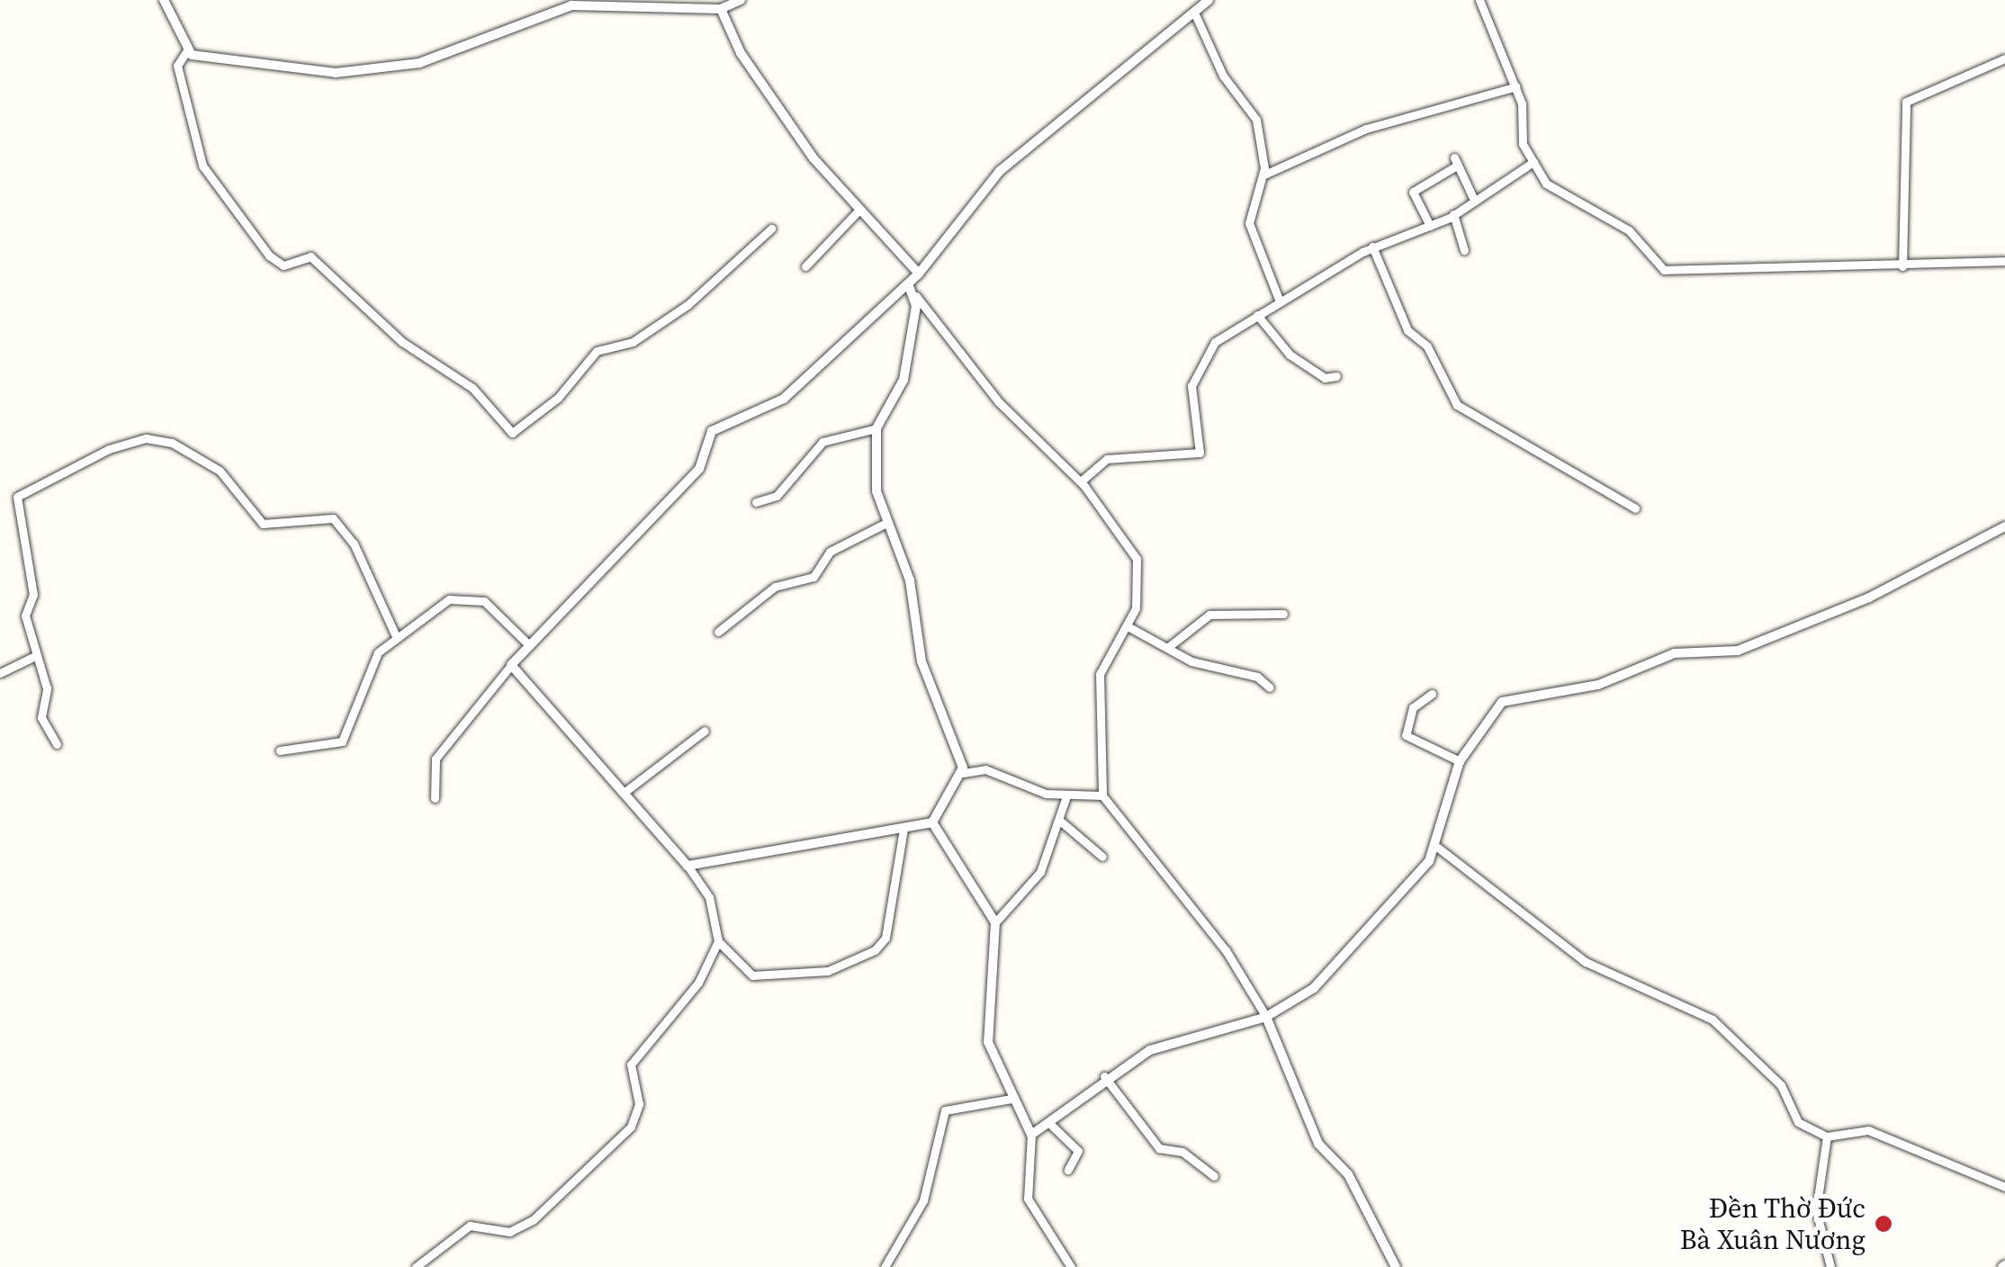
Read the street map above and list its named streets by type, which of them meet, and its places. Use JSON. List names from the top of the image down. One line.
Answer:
{"places":["Đền Thờ Đức Bà Xuân Nương"]}
